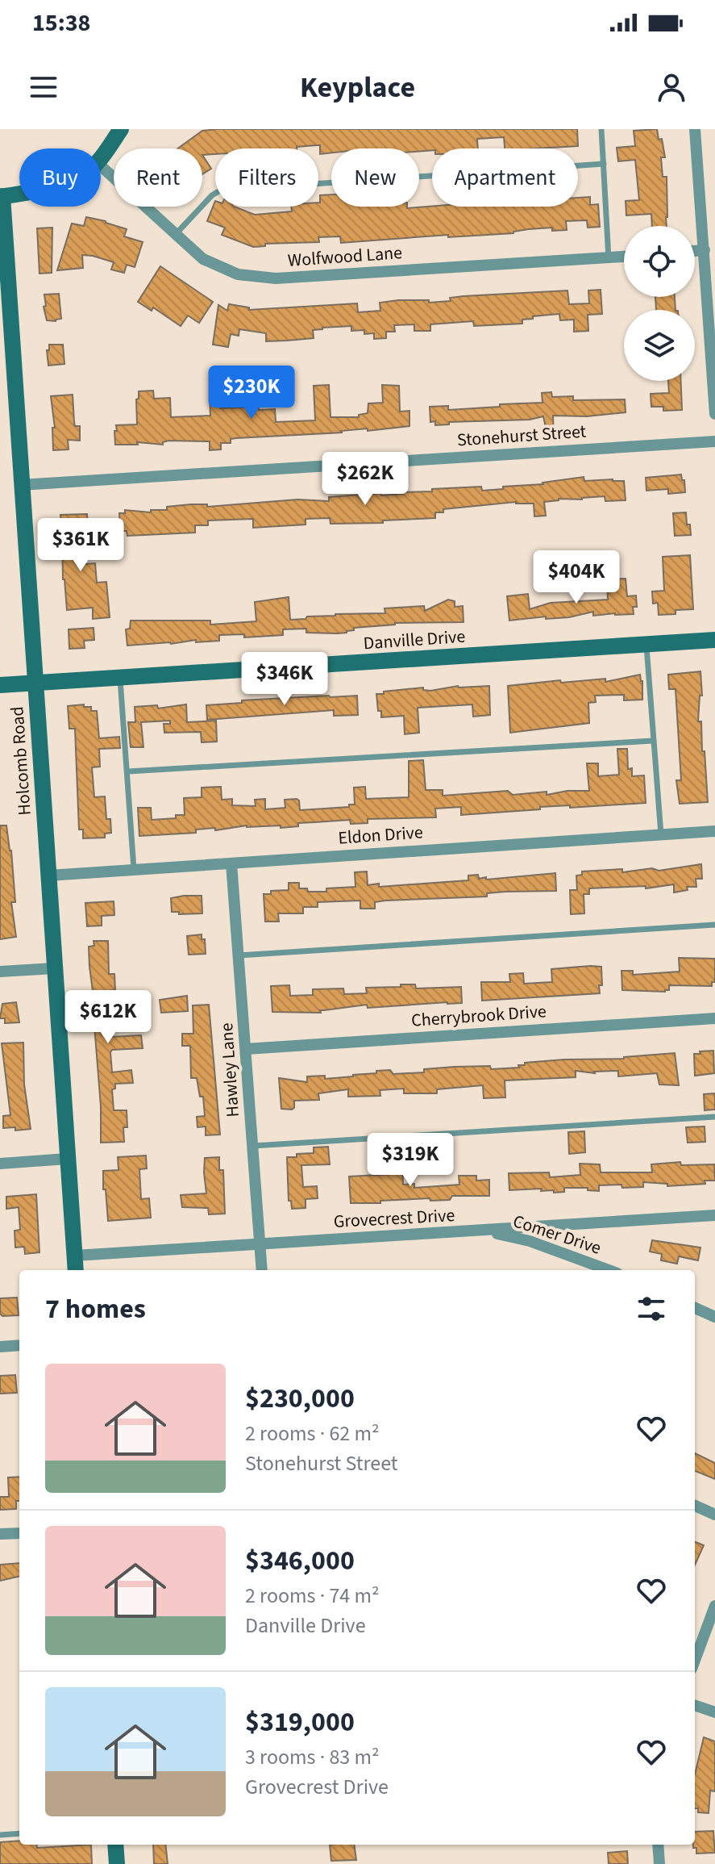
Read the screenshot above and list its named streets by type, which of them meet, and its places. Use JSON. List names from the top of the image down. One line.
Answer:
{"streets":{"street":["Wolfwood Lane","Stonehurst Street","Danville Drive","Holcomb Road","Eldon Drive","Cherrybrook Drive","Hawley Lane","Grovecrest Drive","Comer Drive"]},"crossings":[["Stonehurst Street","Holcomb Road"],["Danville Drive","Holcomb Road"],["Holcomb Road","Eldon Drive"],["Holcomb Road","Grovecrest Drive"],["Eldon Drive","Hawley Lane"],["Cherrybrook Drive","Hawley Lane"],["Hawley Lane","Grovecrest Drive"],["Grovecrest Drive","Comer Drive"]],"page":{"status":"15:38","header":"Keyplace","chip":["Buy","Rent","Filters","New","Apartment"],"price":["$230K","$262K","$361K","$404K","$346K","$612K","$319K"],"heading":"7 homes","list":[{"name":"$230,000","note":"2 rooms · 62 m² · Stonehurst Street"},{"name":"$346,000","note":"2 rooms · 74 m² · Danville Drive"},{"name":"$319,000","note":"3 rooms · 83 m² · Grovecrest Drive"}]}}
